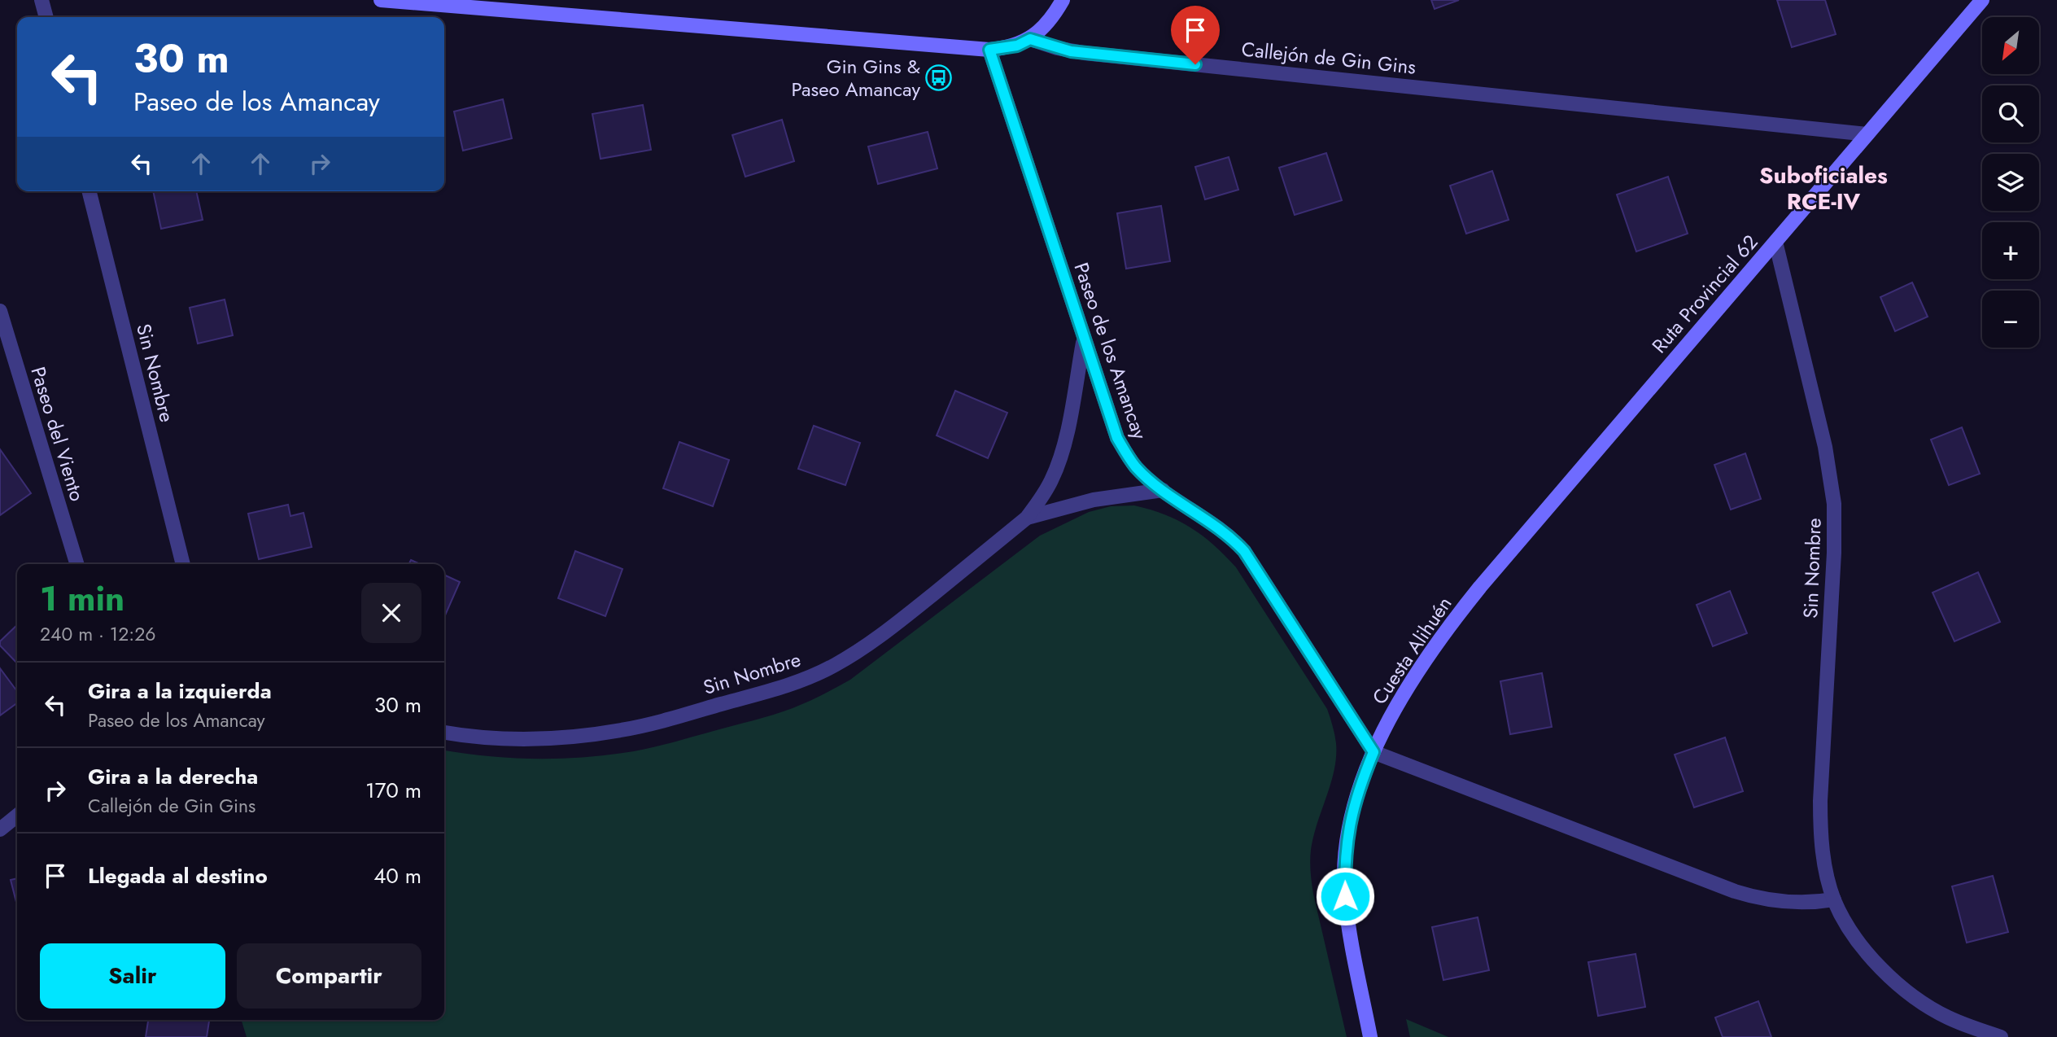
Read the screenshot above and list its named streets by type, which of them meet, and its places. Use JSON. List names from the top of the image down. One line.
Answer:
{"streets":{"main road":["Ruta Provincial 62","Cuesta Alihuén"],"street":["Callejón de Gin Gins","Paseo de los Amancay","Sin Nombre","Paseo del Viento"]},"crossings":[["Callejón de Gin Gins","Ruta Provincial 62"],["Ruta Provincial 62","Sin Nombre"],["Ruta Provincial 62","Cuesta Alihuén"],["Paseo de los Amancay","Sin Nombre"],["Paseo de los Amancay","Cuesta Alihuén"]],"districts":["Suboficiales RCE-IV"],"places":{"bus stop":["Gin Gins & Paseo Amancay"]},"north":"bottom left","page":{"map_buttons":["+","−"],"turn":["30 m","Paseo de los Amancay"],"heading":["1 min","240 m · 12:26"],"list":[{"name":"Gira a la izquierda","note":"Paseo de los Amancay","value":"30 m"},{"name":"Gira a la derecha","note":"Callejón de Gin Gins","value":"170 m"},{"name":"Llegada al destino","value":"40 m"}],"buttons":["Salir","Compartir"]}}
